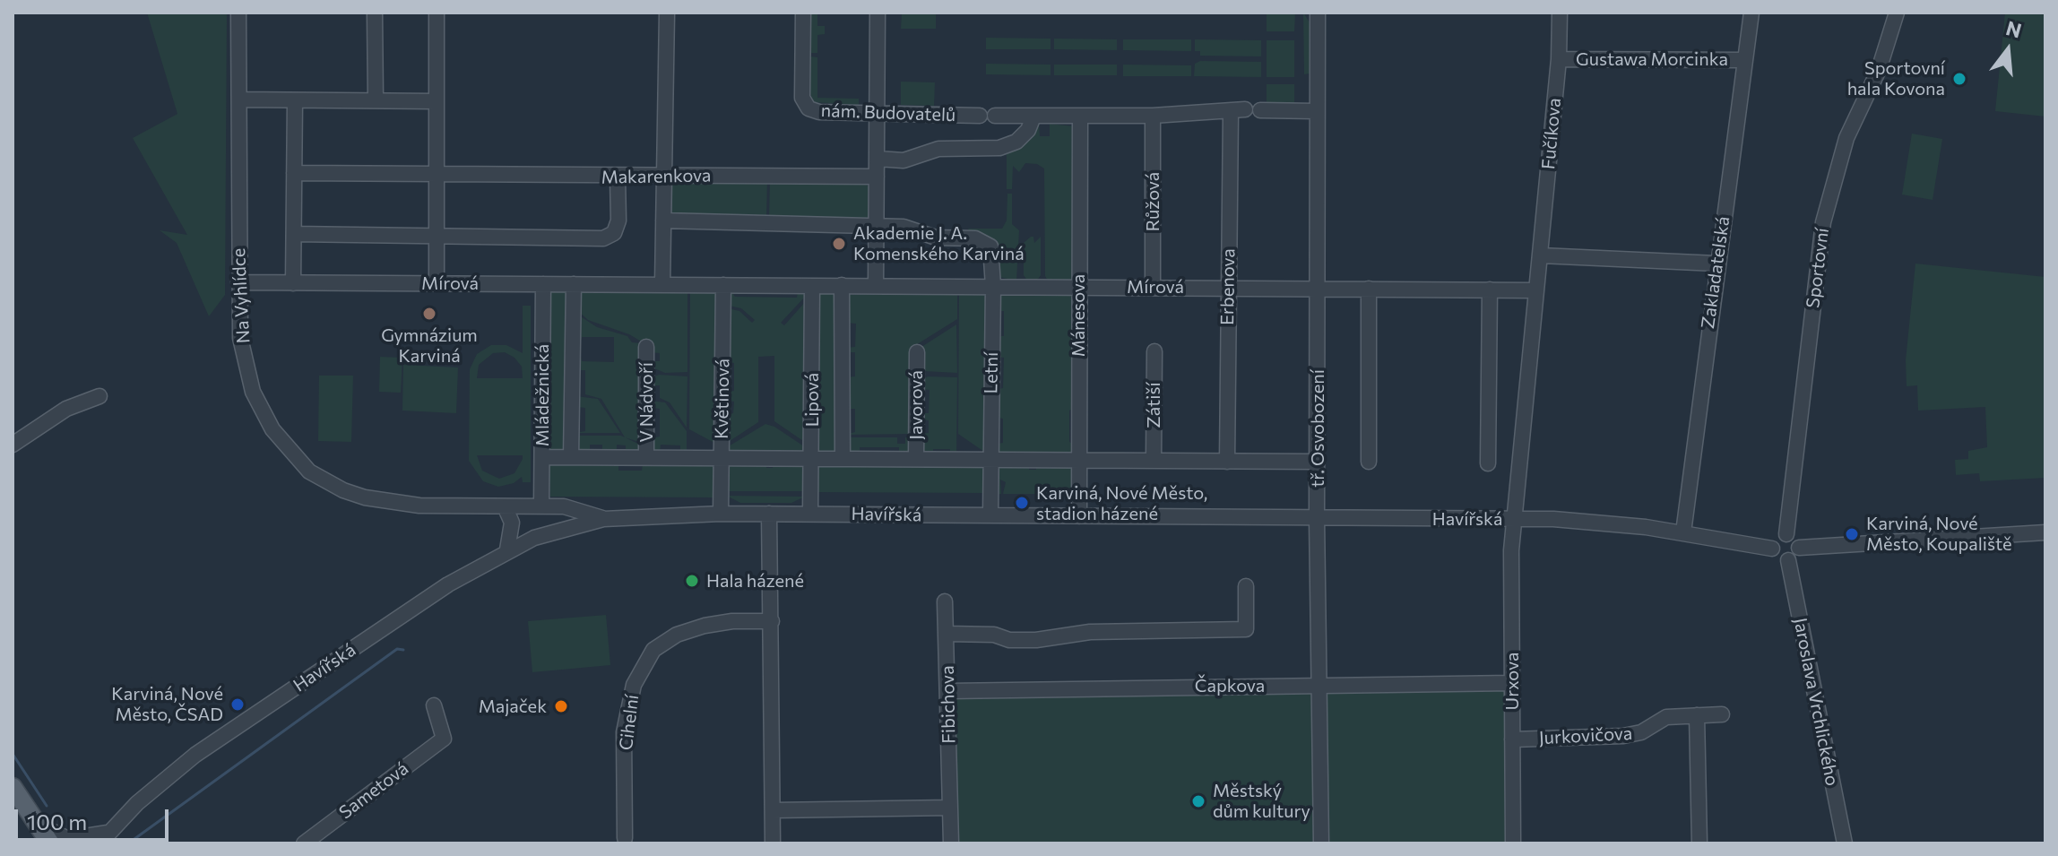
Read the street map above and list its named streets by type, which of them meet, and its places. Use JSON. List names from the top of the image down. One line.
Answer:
{"streets":{"street":["Gustawa Morcinka","nám. Budovatelů","Fučíkova","Makarenkova","Růžová","Sportovní","Zakladatelská","Mírová","Erbenova","Na Vyhlídce","Mánesova","Letní","Mládežnická","Květinová","Lipová","V Nádvoří","Javorová","Zátiší","tř. Osvobození","Havířská","Urxova","Čapkova","Jaroslava Vrchlického","Fibichova","Cihelní","Jurkovičova","Sametová"]},"crossings":[["Gustawa Morcinka","Fučíkova"],["Gustawa Morcinka","Zakladatelská"],["nám. Budovatelů","Růžová"],["nám. Budovatelů","Erbenova"],["nám. Budovatelů","Mánesova"],["nám. Budovatelů","tř. Osvobození"],["Fučíkova","Havířská"],["Fučíkova","Urxova"],["Růžová","Mírová"],["Sportovní","Havířská"],["Sportovní","Jaroslava Vrchlického"],["Zakladatelská","Havířská"],["Mírová","Erbenova"],["Mírová","Na Vyhlídce"],["Mírová","Mánesova"],["Mírová","Letní"],["Mírová","Mládežnická"],["Mírová","Květinová"],["Mírová","Lipová"],["Mírová","tř. Osvobození"],["Na Vyhlídce","Mládežnická"],["Na Vyhlídce","Havířská"],["Mánesova","Havířská"],["Letní","Havířská"],["Květinová","Havířská"],["Lipová","Havířská"],["tř. Osvobození","Havířská"],["tř. Osvobození","Čapkova"],["Havířská","Urxova"],["Havířská","Jaroslava Vrchlického"],["Urxova","Čapkova"],["Urxova","Jurkovičova"],["Čapkova","Fibichova"]],"places":["Sportovní hala Kovona","Akademie J. A. Komenského Karviná","Gymnázium Karviná","Karviná, Nové Město, stadion házené","Karviná, Nové Město, Koupaliště","Hala házené","Karviná, Nové Město, ČSAD","Majaček","Městský dům kultury"],"scale_bar":"100 m","north":"top"}
